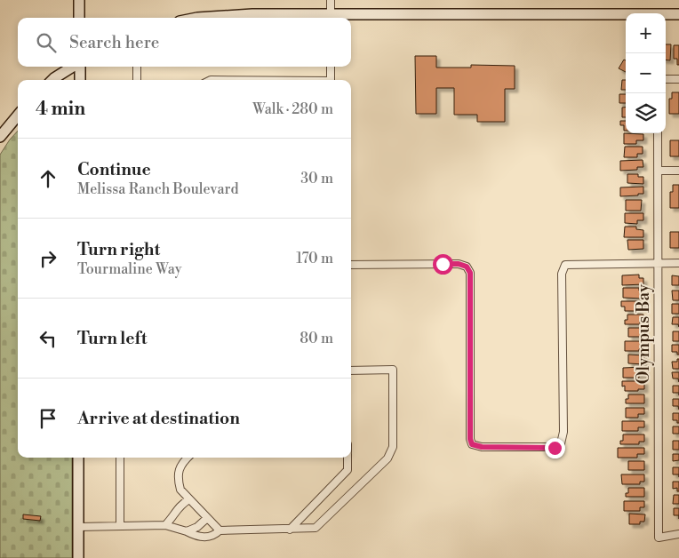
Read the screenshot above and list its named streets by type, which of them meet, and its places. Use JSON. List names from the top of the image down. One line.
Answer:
{"streets":{"street":["Olympus Bay"]},"page":{"map_buttons":["+","−"],"search":"Search here","heading":["4 min","Walk · 280 m"],"list":[["Continue","Melissa Ranch Boulevard","30 m"],["Turn right","Tourmaline Way","170 m"],["Turn left","80 m"],"Arrive at destination"]}}
